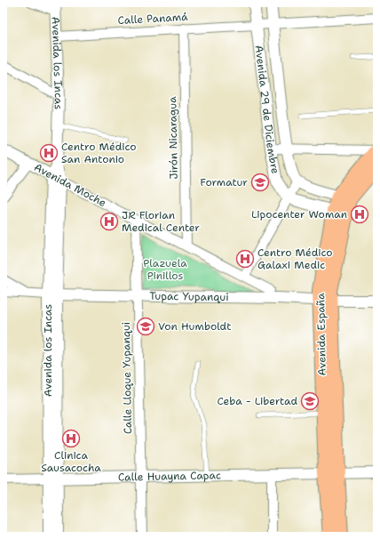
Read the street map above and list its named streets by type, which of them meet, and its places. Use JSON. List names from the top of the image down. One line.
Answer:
{"streets":{"main road":["Avenida España"],"street":["Calle Panamá","Avenida los Incas","Avenida 29 de Diciembre","Jirón Nicaragua","Avenida Moche","Tupac Yupanqui","Calle Lloque Yupanqui","Calle Huayna Capac"]},"crossings":[["Calle Panamá","Avenida los Incas"],["Calle Panamá","Avenida 29 de Diciembre"],["Calle Panamá","Jirón Nicaragua"],["Avenida los Incas","Avenida Moche"],["Avenida los Incas","Tupac Yupanqui"],["Avenida los Incas","Calle Huayna Capac"],["Avenida 29 de Diciembre","Avenida España"],["Jirón Nicaragua","Avenida Moche"],["Avenida Moche","Calle Lloque Yupanqui"],["Tupac Yupanqui","Avenida España"],["Tupac Yupanqui","Calle Lloque Yupanqui"],["Avenida España","Calle Huayna Capac"],["Calle Lloque Yupanqui","Calle Huayna Capac"]],"parks":["Plazuela Pinillos"],"places":{"hospital":["Centro Médico San Antonio","Lipocenter Woman","JR Florian Medical Center","Centro Médico Galaxi Medic","Clinica Sausacocha"],"school or university":["Formatur","Von Humboldt","Ceba - Libertad"]}}
